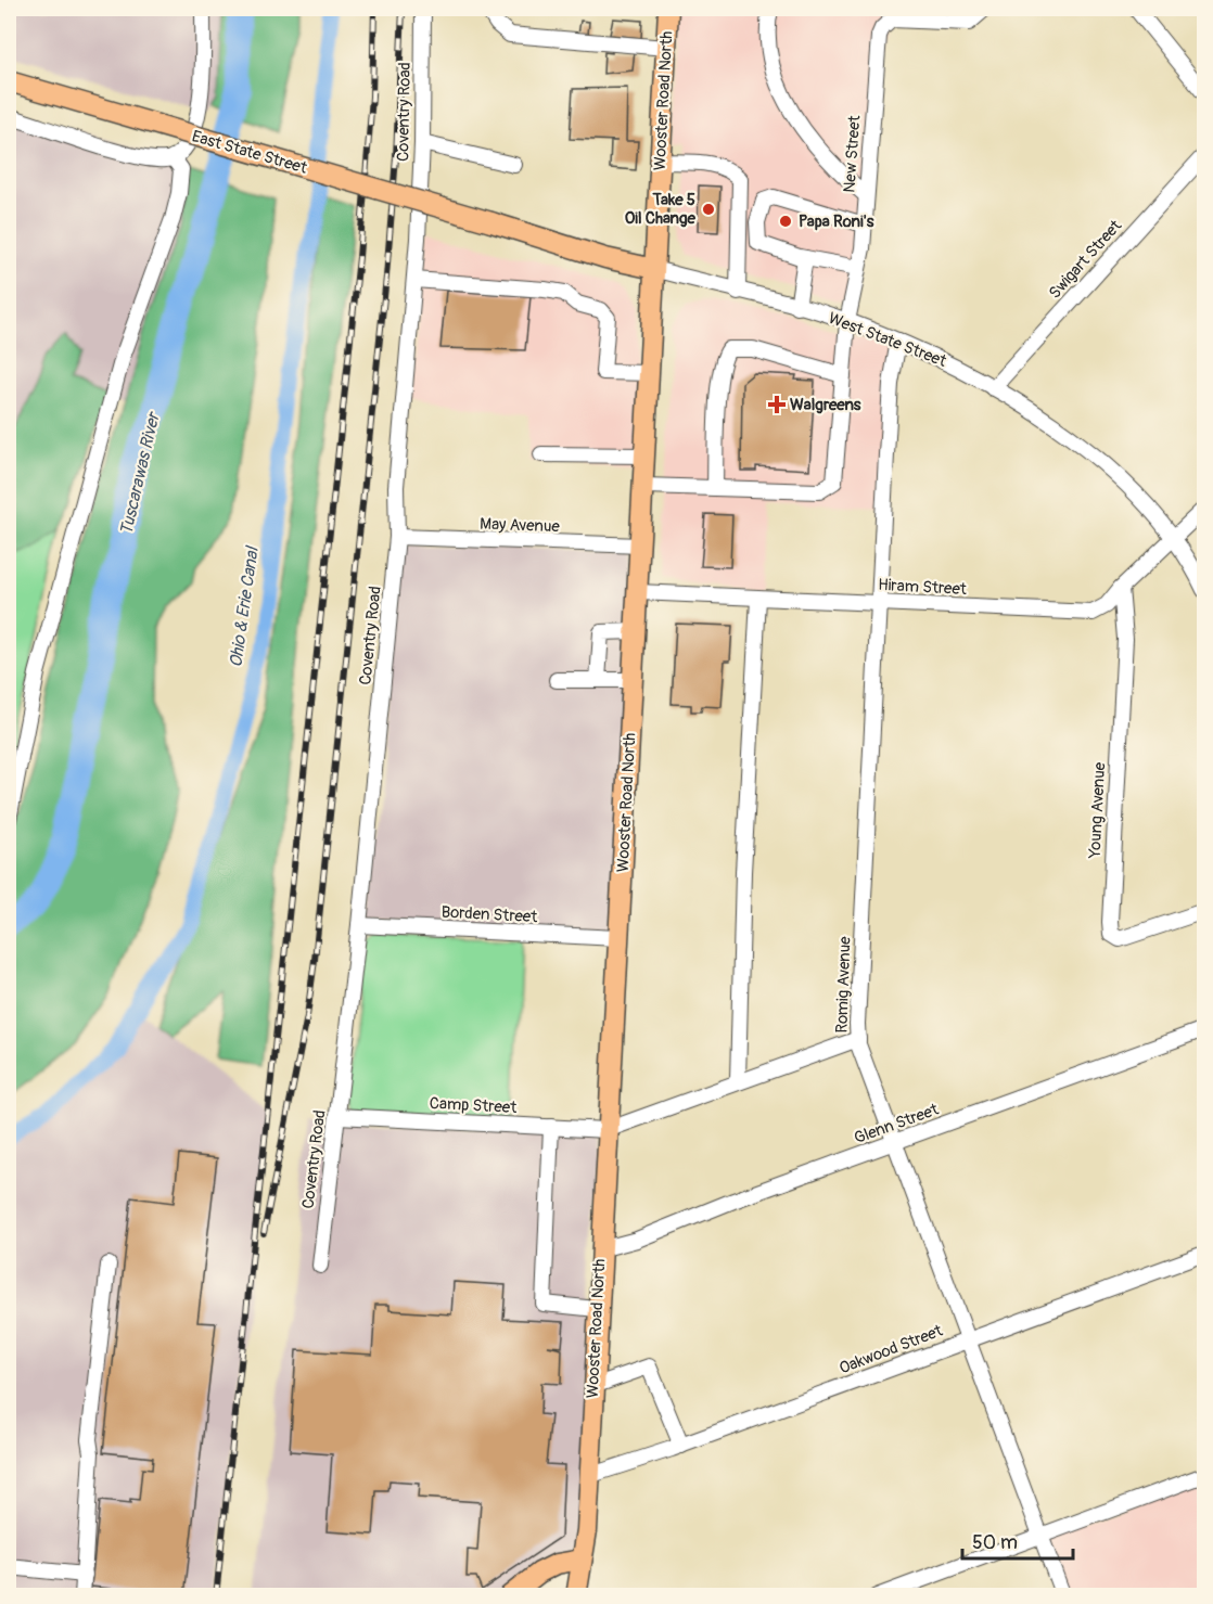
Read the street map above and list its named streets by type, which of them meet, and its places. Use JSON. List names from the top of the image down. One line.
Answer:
{"streets":{"main road":["Wooster Road North","East State Street","West State Street"],"street":["Coventry Road","New Street","Swigart Street","May Avenue","Hiram Street","Young Avenue","Borden Street","Romig Avenue","Camp Street","Glenn Street","Oakwood Street"]},"crossings":[["Wooster Road North","West State Street"],["Wooster Road North","May Avenue"],["Wooster Road North","Hiram Street"],["Wooster Road North","Borden Street"],["Wooster Road North","Camp Street"],["Wooster Road North","Glenn Street"],["Wooster Road North","Oakwood Street"],["Coventry Road","May Avenue"],["Coventry Road","Borden Street"],["Coventry Road","Camp Street"],["East State Street","West State Street"],["New Street","West State Street"],["Swigart Street","West State Street"],["West State Street","Hiram Street"],["West State Street","Romig Avenue"],["Hiram Street","Young Avenue"],["Hiram Street","Romig Avenue"],["Romig Avenue","Glenn Street"],["Romig Avenue","Oakwood Street"]],"water":["Tuscarawas River","Ohio & Erie Canal"],"places":{"other":["Take 5 Oil Change","Papa Roni's"],"health":["Walgreens"]},"scale_bar":"50 m"}
